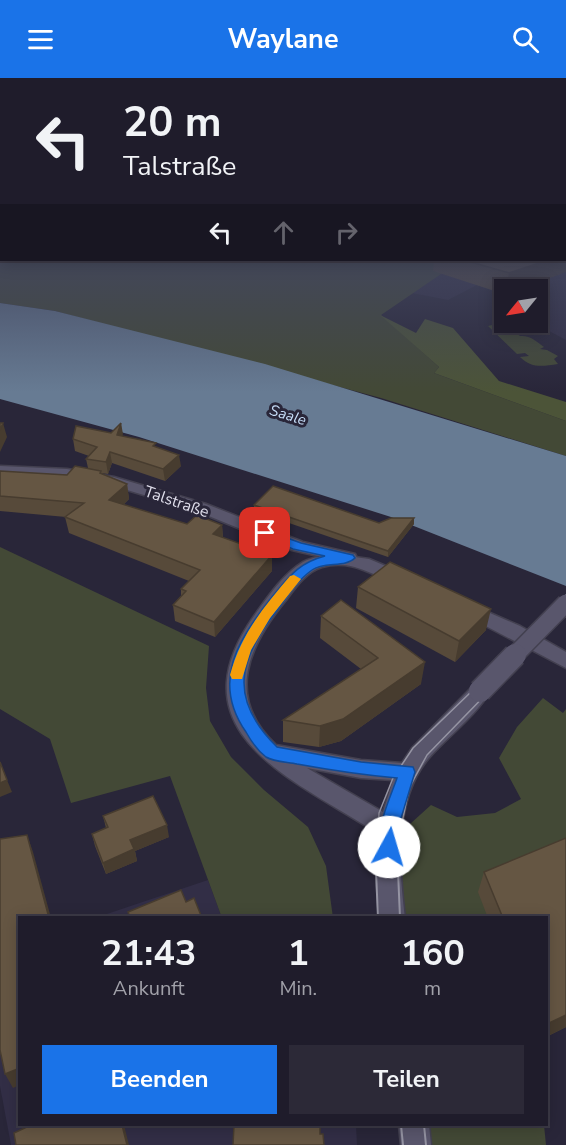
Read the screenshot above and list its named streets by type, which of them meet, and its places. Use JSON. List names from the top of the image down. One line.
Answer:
{"streets":{"street":["Talstraße"]},"water":["Saale"],"north":"bottom left","page":{"header":"Waylane","turn":["20 m","Talstraße"],"eta":["21:43","Ankunft","1","Min.","160","m"],"buttons":["Beenden","Teilen"]}}
